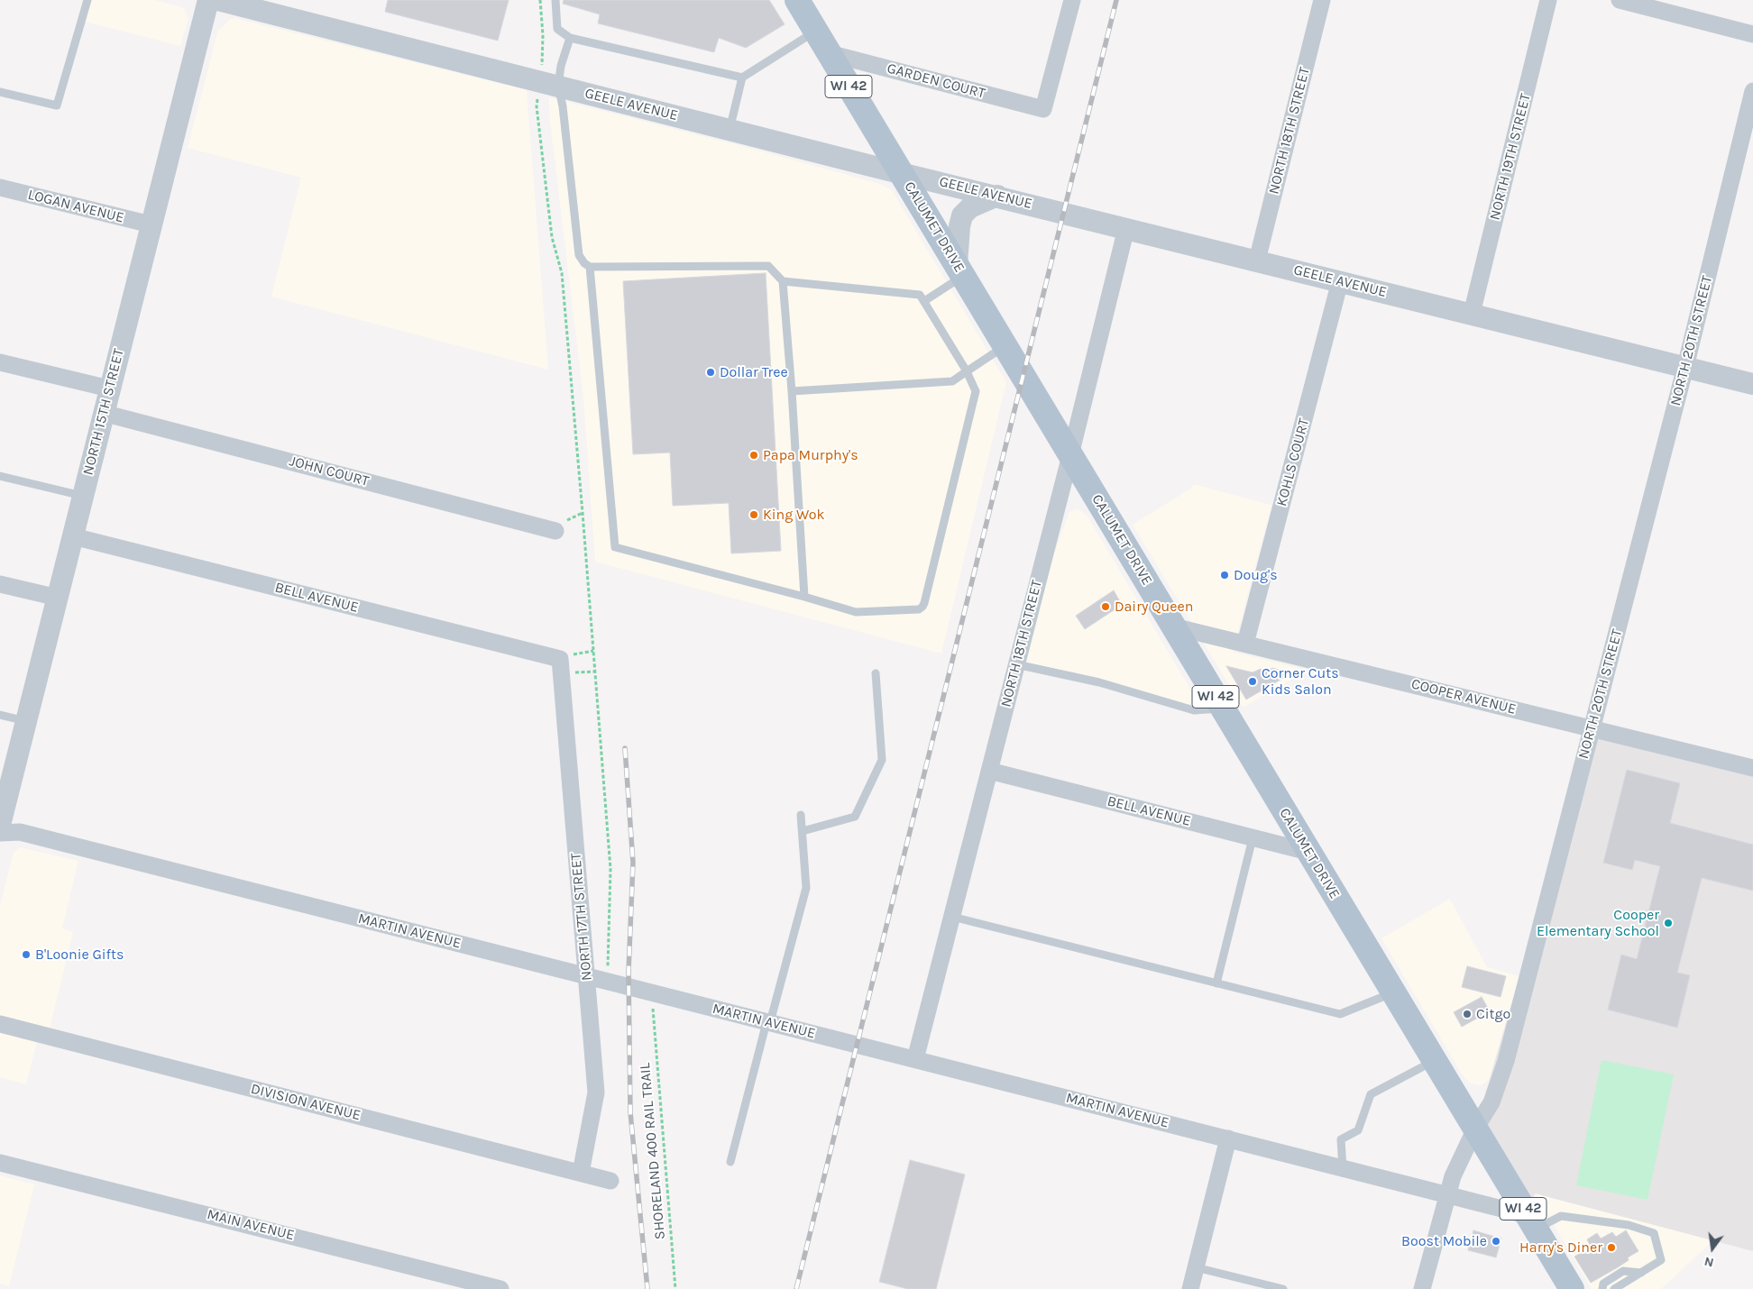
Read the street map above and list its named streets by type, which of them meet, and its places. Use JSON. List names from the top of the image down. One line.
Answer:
{"streets":{"main road":["WI 42","CALUMET DRIVE"],"street":["GARDEN COURT","GEELE AVENUE","NORTH 18TH STREET","NORTH 19TH STREET","LOGAN AVENUE","NORTH 20TH STREET","NORTH 15TH STREET","KOHLS COURT","JOHN COURT","BELL AVENUE","COOPER AVENUE","NORTH 17TH STREET","MARTIN AVENUE","DIVISION AVENUE","MAIN AVENUE"],"path":["SHORELAND 400 RAIL TRAIL"]},"crossings":[["GARDEN COURT","CALUMET DRIVE"],["GEELE AVENUE","NORTH 18TH STREET"],["GEELE AVENUE","NORTH 19TH STREET"],["GEELE AVENUE","CALUMET DRIVE"],["GEELE AVENUE","NORTH 20TH STREET"],["GEELE AVENUE","KOHLS COURT"],["NORTH 18TH STREET","CALUMET DRIVE"],["NORTH 18TH STREET","BELL AVENUE"],["NORTH 18TH STREET","MARTIN AVENUE"],["LOGAN AVENUE","NORTH 15TH STREET"],["CALUMET DRIVE","NORTH 20TH STREET"],["CALUMET DRIVE","BELL AVENUE"],["CALUMET DRIVE","COOPER AVENUE"],["CALUMET DRIVE","MARTIN AVENUE"],["NORTH 20TH STREET","COOPER AVENUE"],["NORTH 20TH STREET","MARTIN AVENUE"],["NORTH 15TH STREET","JOHN COURT"],["NORTH 15TH STREET","BELL AVENUE"],["KOHLS COURT","COOPER AVENUE"],["BELL AVENUE","NORTH 17TH STREET"],["NORTH 17TH STREET","MARTIN AVENUE"],["NORTH 17TH STREET","DIVISION AVENUE"]],"places":["Dollar Tree","Papa Murphy's","King Wok","Doug's","Dairy Queen","Corner Cuts Kids Salon","Cooper Elementary School","B'Loonie Gifts","Citgo","Boost Mobile","Harry's Diner"],"north":"bottom"}
